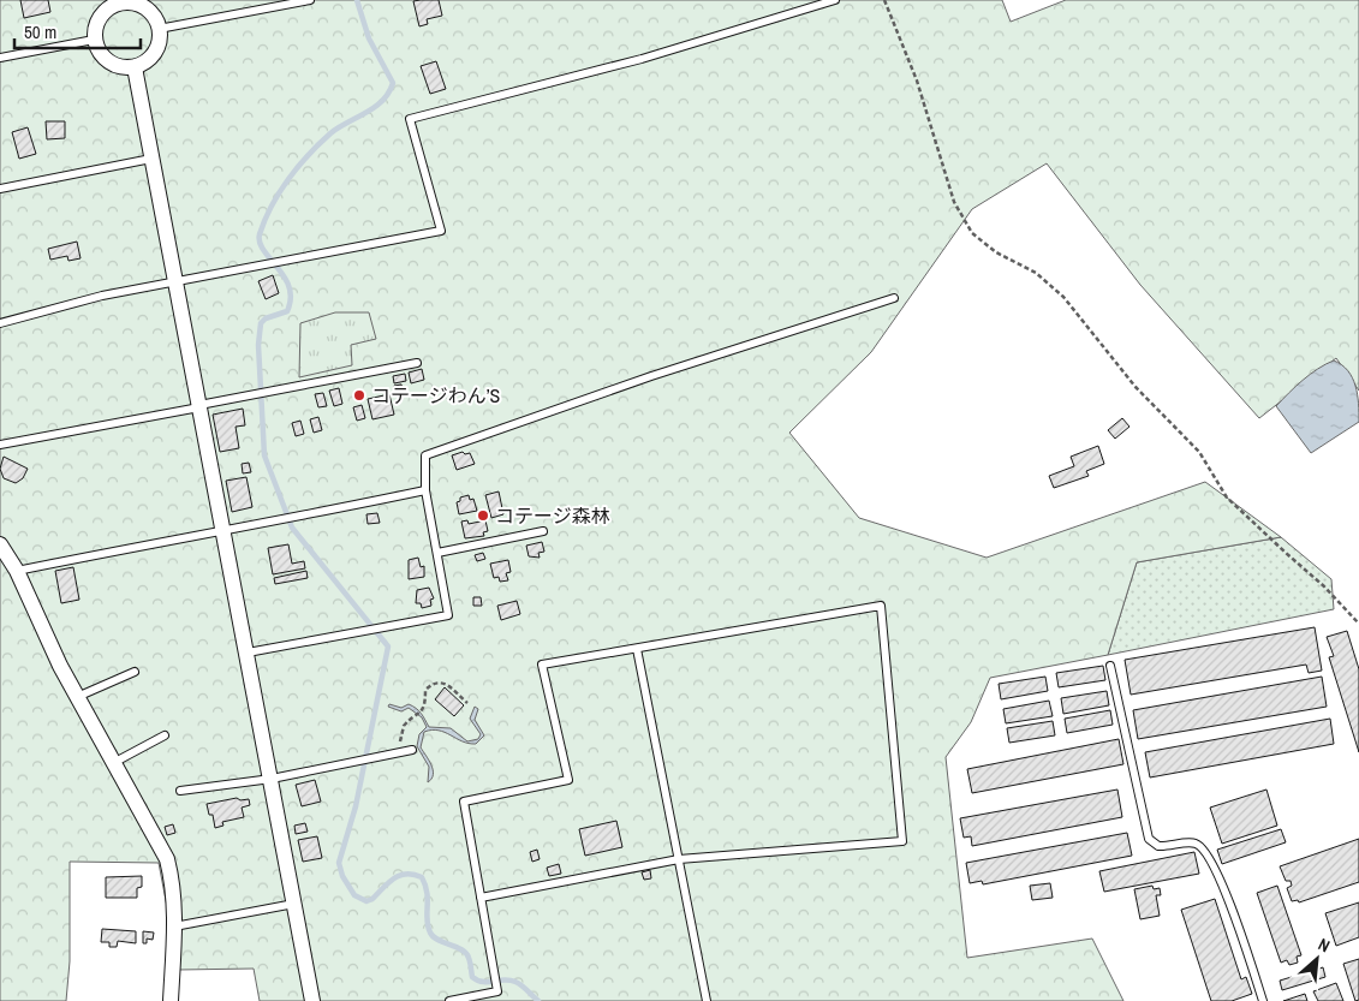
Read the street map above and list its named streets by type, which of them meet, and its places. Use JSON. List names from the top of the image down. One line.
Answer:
{"places":["コテージわん’S","コテージ森林"],"scale_bar":"50 m","north":"top right"}
